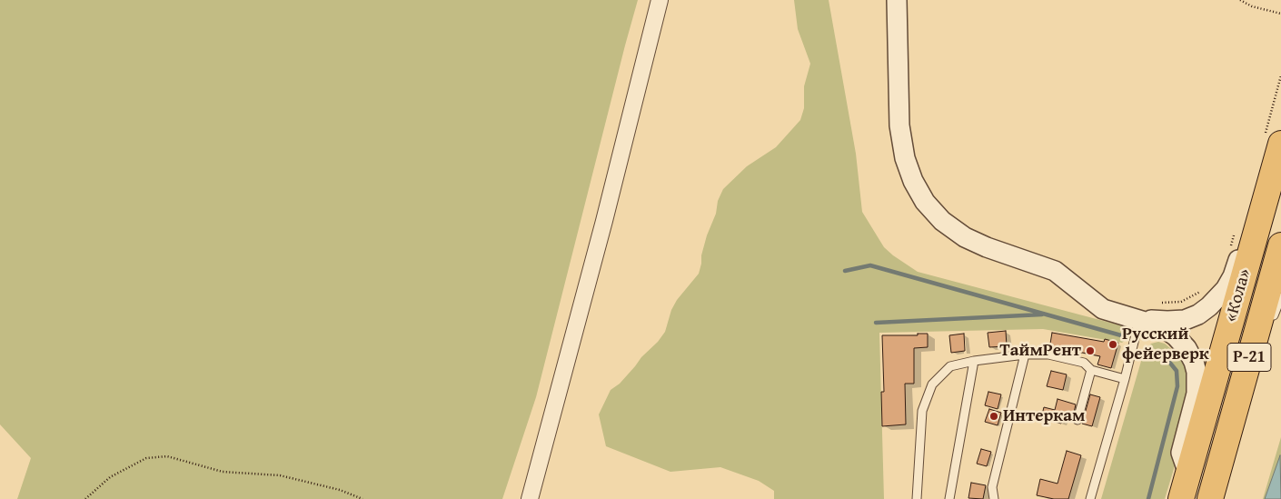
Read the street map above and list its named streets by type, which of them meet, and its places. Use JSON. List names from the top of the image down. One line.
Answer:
{"streets":{"main road":["«Кола»","Р-21"]},"places":["Русский фейерверк","ТаймРент","Интеркам"]}
